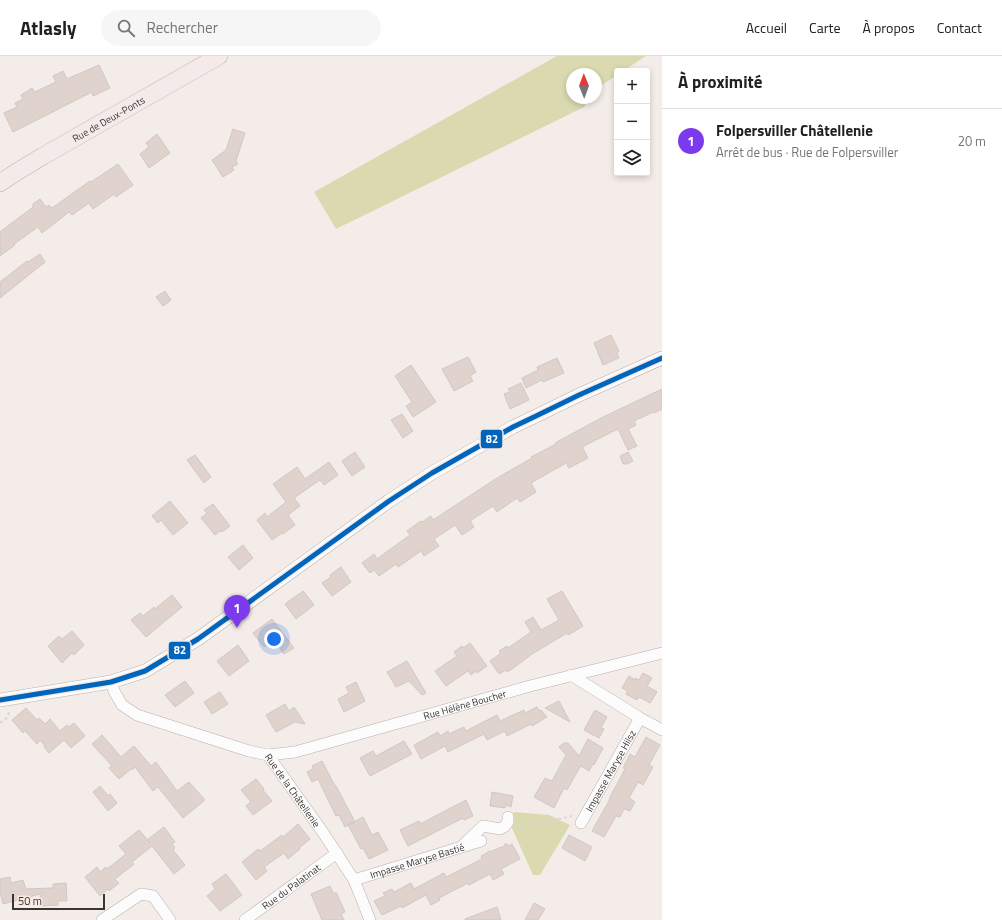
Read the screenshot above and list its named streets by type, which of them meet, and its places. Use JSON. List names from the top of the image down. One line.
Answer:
{"streets":{"main road":["Rue de Deux-Ponts"],"street":["Rue Hélène Boucher","Impasse Maryse Hilsz","Rue de la Châtellenie","Impasse Maryse Bastié","Rue du Palatinat"]},"crossings":[["Rue Hélène Boucher","Rue de la Châtellenie"],["Rue de la Châtellenie","Impasse Maryse Bastié"],["Rue de la Châtellenie","Rue du Palatinat"]],"lines":["transit line 82"],"scale_bar":"50 m","north":"top","page":{"header":"Atlasly","search":"Rechercher","nav":["Accueil","Carte","À propos","Contact"],"heading":"À proximité","map_buttons":["+","−"],"list":[{"mark":"1","name":"Folpersviller Châtellenie","note":"Arrêt de bus · Rue de Folpersviller","value":"20 m"}],"pins":"1","scale":"50 m"}}
